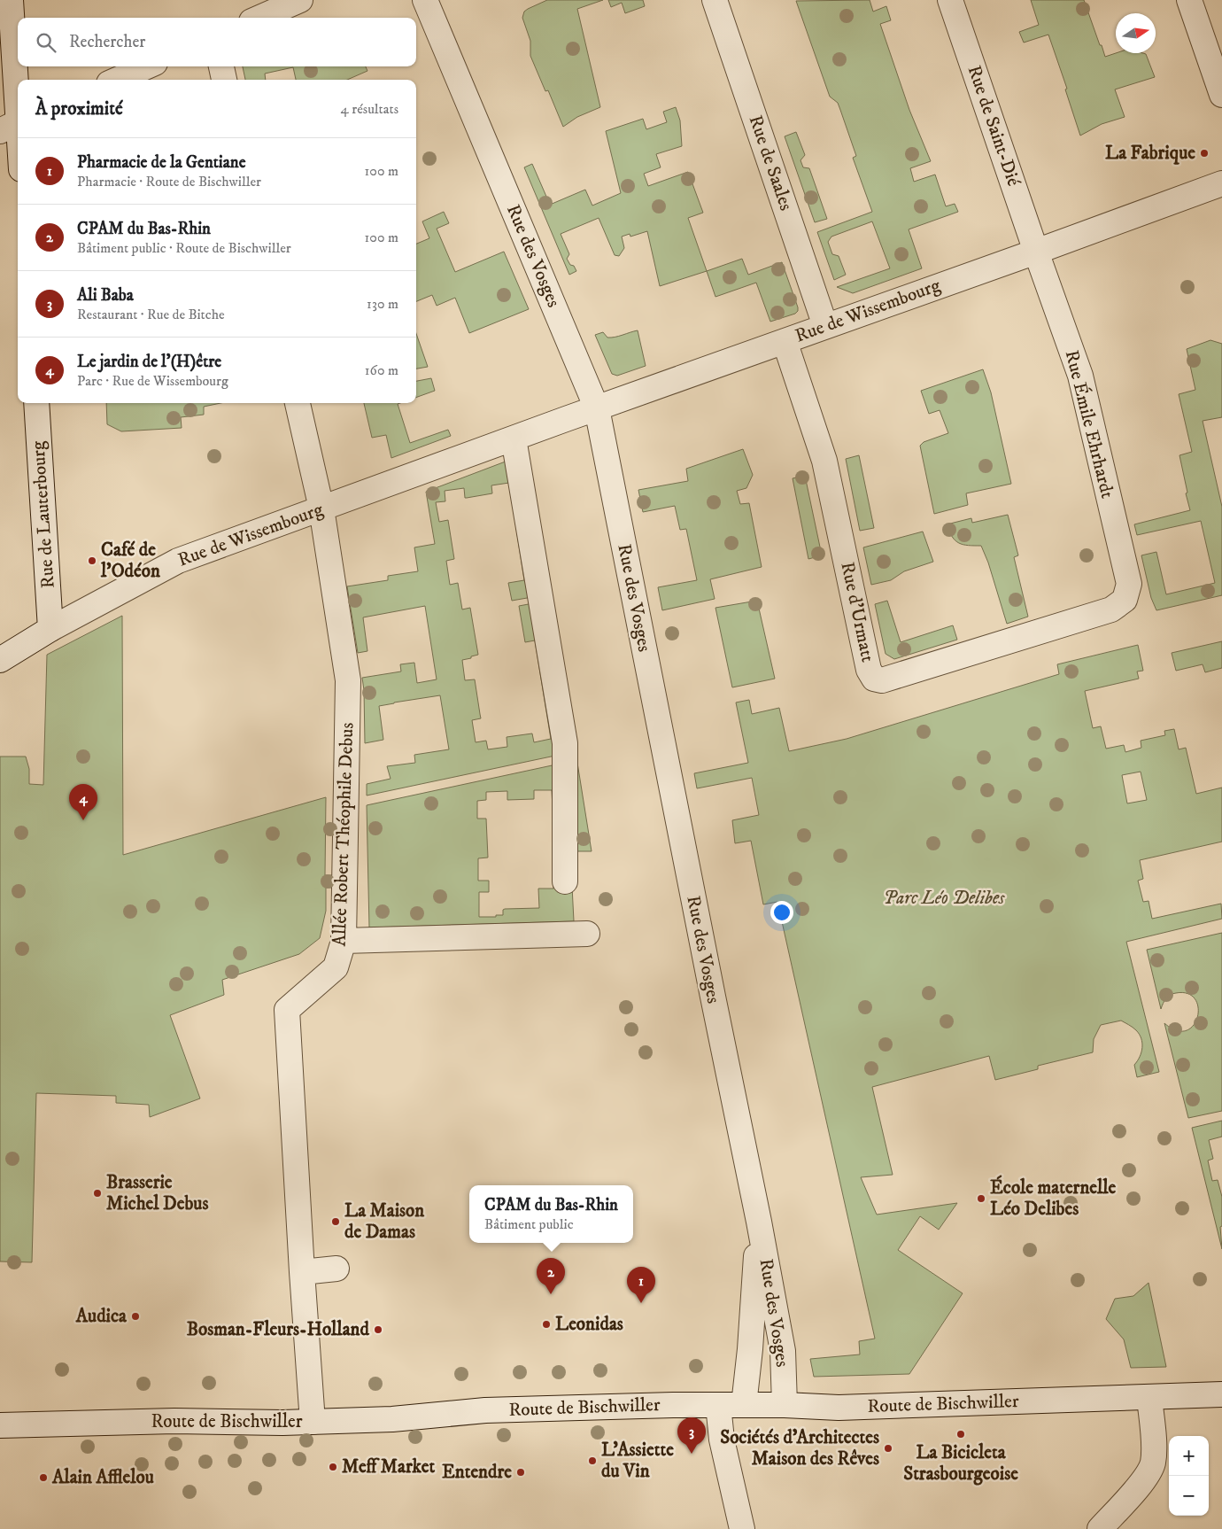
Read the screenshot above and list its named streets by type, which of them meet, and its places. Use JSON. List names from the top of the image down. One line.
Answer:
{"streets":{"street":["Rue de Saint-Dié","Rue de Saales","Rue des Vosges","Rue de Wissembourg","Rue Émile Ehrhardt","Rue de Lauterbourg","Rue d'Urmatt","Allée Robert Théophile Debus","Route de Bischwiller"]},"crossings":[["Rue de Saint-Dié","Rue de Wissembourg"],["Rue de Saint-Dié","Rue Émile Ehrhardt"],["Rue de Saales","Rue de Wissembourg"],["Rue des Vosges","Rue de Wissembourg"],["Rue des Vosges","Route de Bischwiller"],["Rue de Wissembourg","Rue Émile Ehrhardt"],["Rue de Wissembourg","Rue de Lauterbourg"],["Rue de Wissembourg","Rue d'Urmatt"],["Rue de Wissembourg","Allée Robert Théophile Debus"],["Rue Émile Ehrhardt","Rue d'Urmatt"],["Allée Robert Théophile Debus","Route de Bischwiller"]],"parks":["Parc Léo Delibes"],"places":["La Fabrique","Café de l'Odéon","Brasserie Michel Debus","École maternelle Léo Delibes","La Maison de Damas","Audica","Leonidas","Bosman-Fleurs-Holland","La Bicicleta Strasbourgeoise","Sociétés d'Architectes Maison des Rêves","L'Assiette du Vin","Meff Market","Entendre","Alain Afflelou"],"north":"right","page":{"search":"Rechercher","heading":["À proximité","4 résultats"],"list":[{"mark":"1","name":"Pharmacie de la Gentiane","note":"Pharmacie · Route de Bischwiller","value":"100 m"},{"mark":"2","name":"CPAM du Bas-Rhin","note":"Bâtiment public · Route de Bischwiller","value":"100 m"},{"mark":"3","name":"Ali Baba","note":"Restaurant · Rue de Bitche","value":"130 m"},{"mark":"4","name":"Le jardin de l'(H)être","note":"Parc · Rue de Wissembourg","value":"160 m"}],"pins":["4","2","1","3"],"popup":["CPAM du Bas-Rhin","Bâtiment public"],"map_buttons":["+","−"]}}
